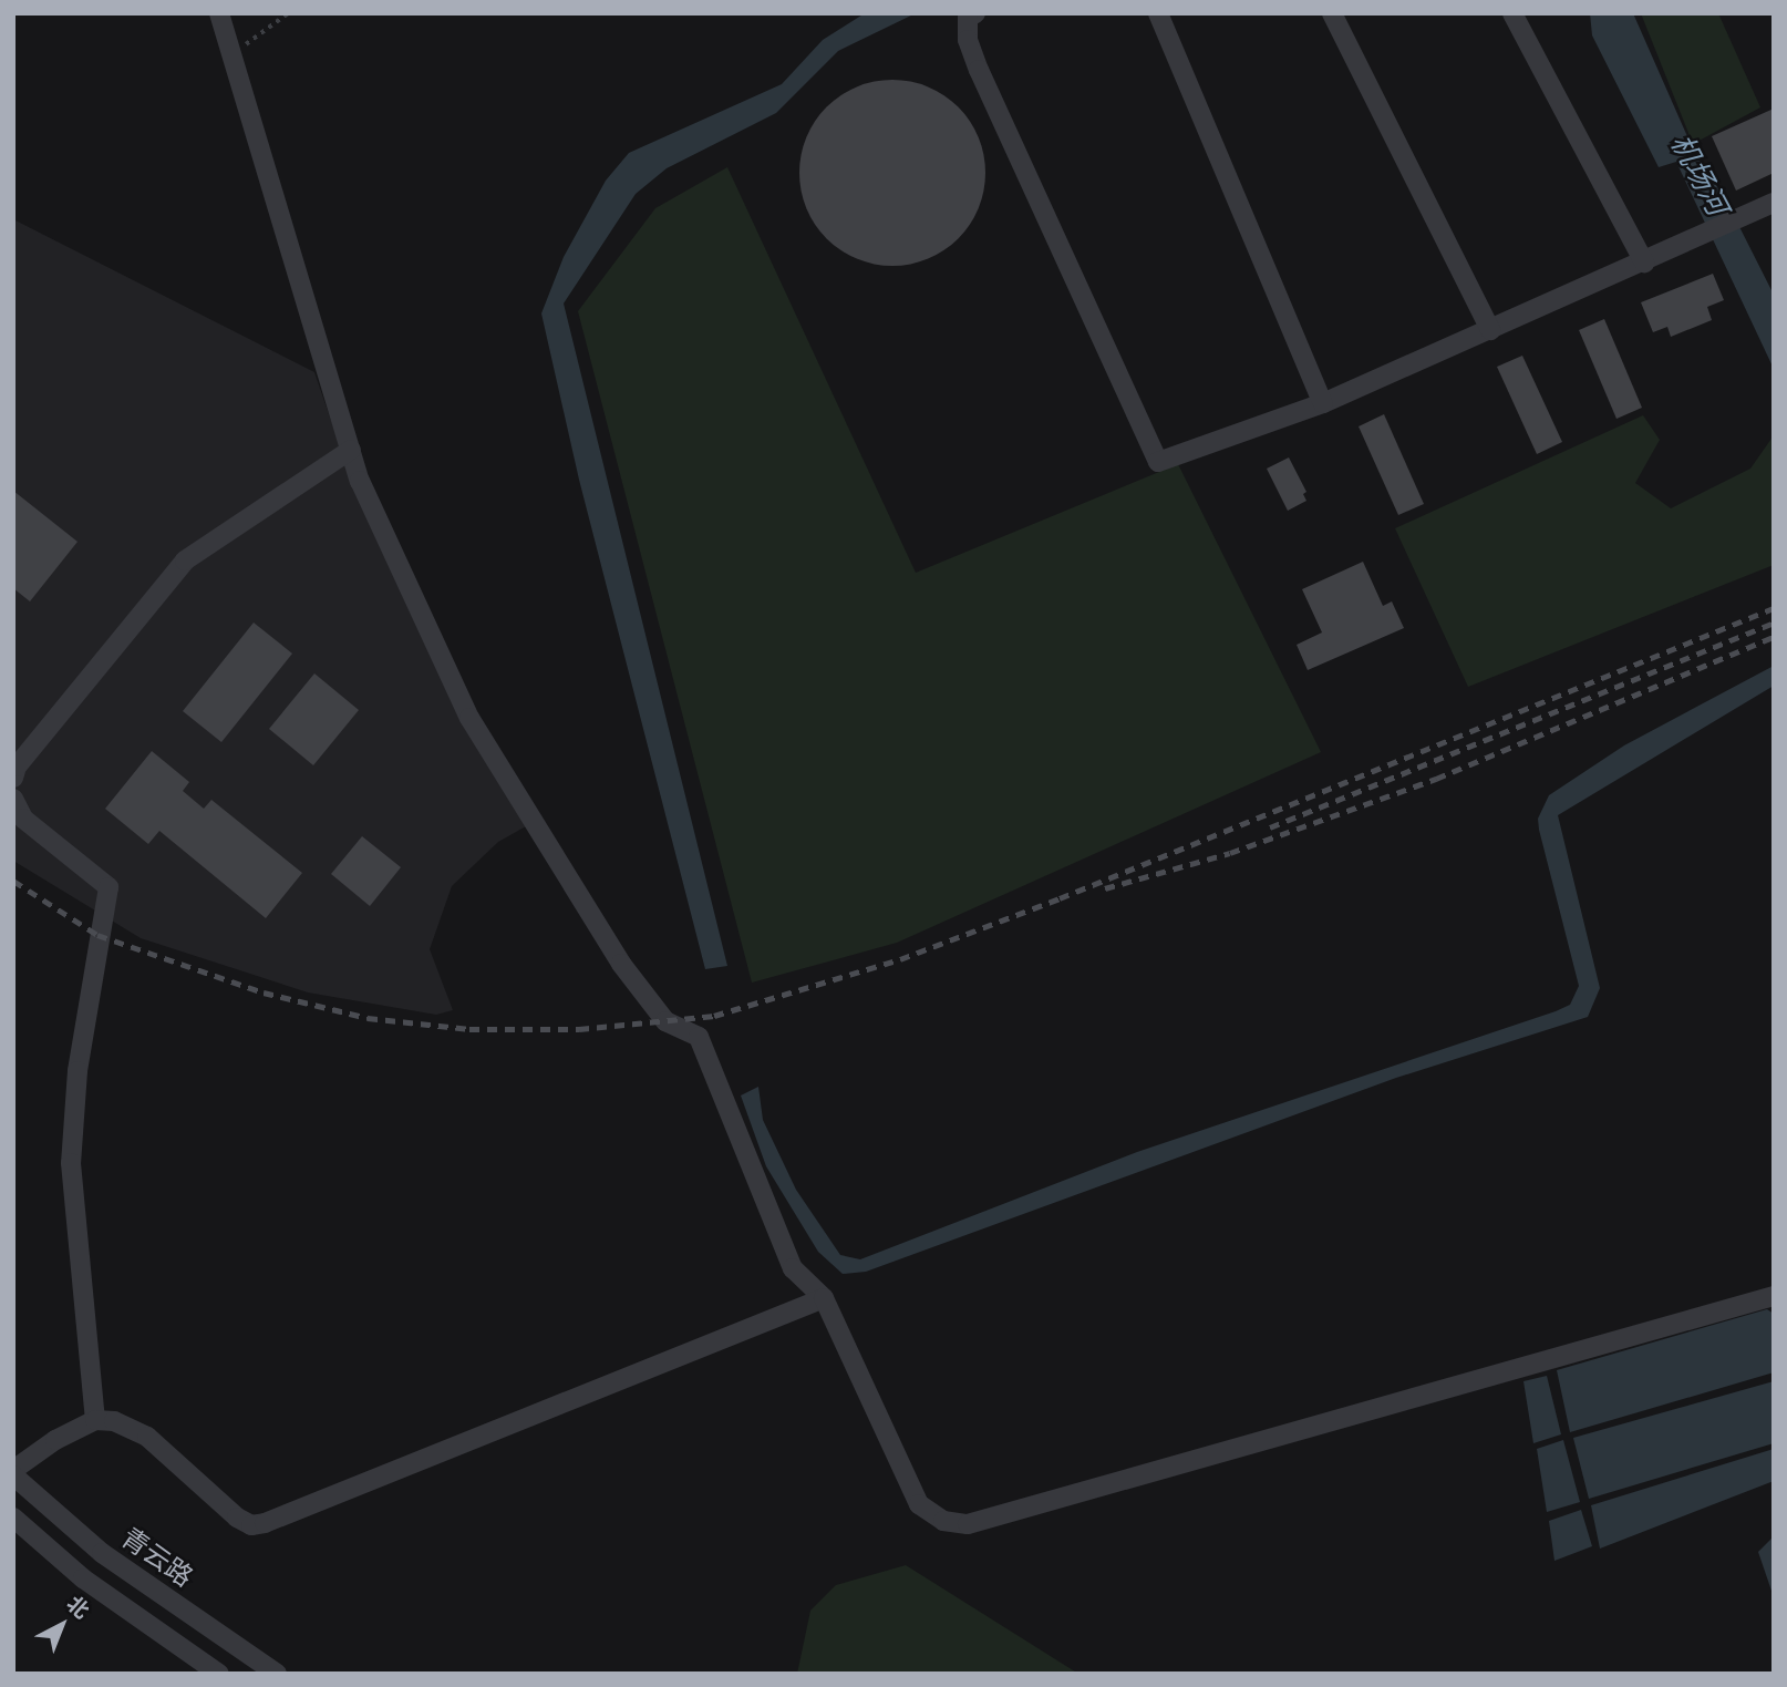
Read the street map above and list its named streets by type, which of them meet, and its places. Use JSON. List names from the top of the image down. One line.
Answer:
{"streets":{"street":["青云路"]},"water":["机场河"],"north":"top right"}
